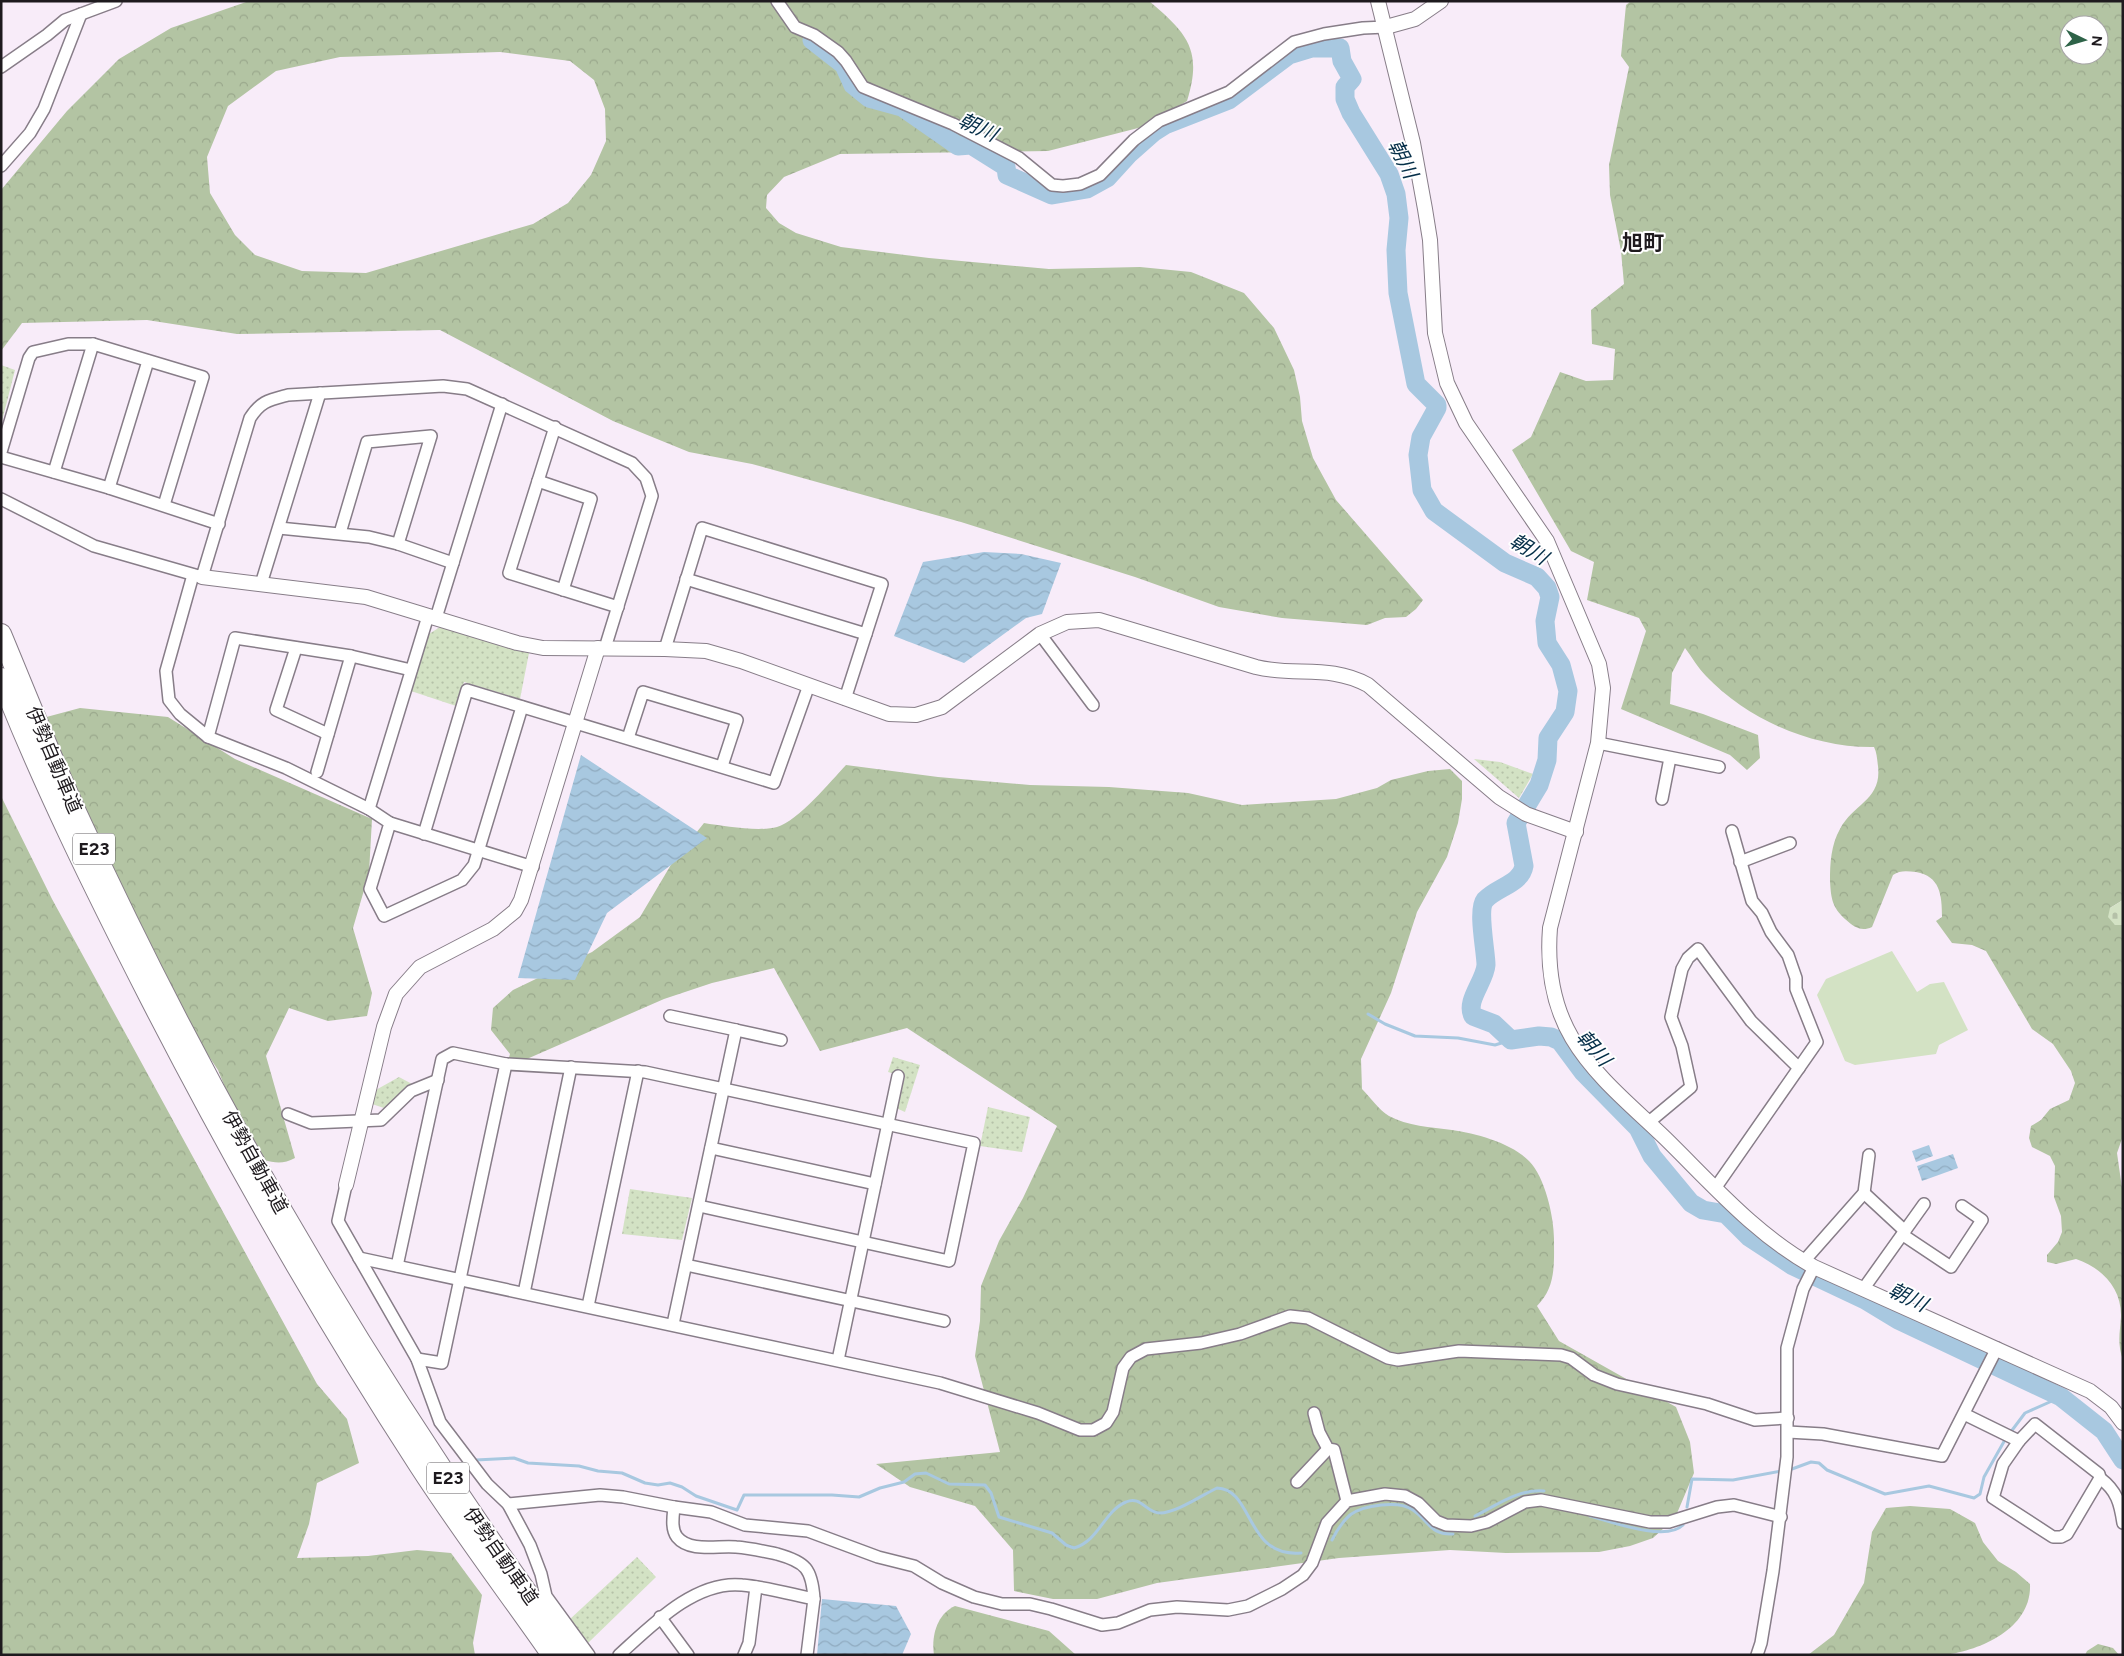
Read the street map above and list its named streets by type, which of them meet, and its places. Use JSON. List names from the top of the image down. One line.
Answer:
{"streets":{"highway":["伊勢自動車道","E23"]},"districts":["旭町"],"water":["朝川"],"north":"right"}
